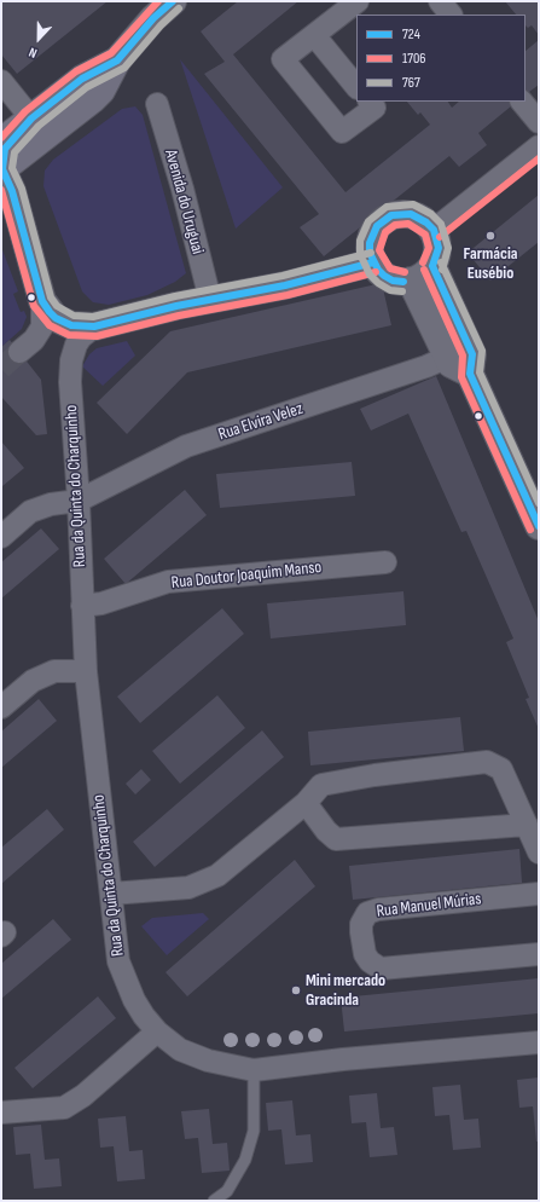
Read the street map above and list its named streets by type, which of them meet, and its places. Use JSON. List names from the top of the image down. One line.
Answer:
{"streets":{"street":["Avenida do Uruguai","Rua Elvira Velez","Rua da Quinta do Charquinho","Rua Doutor Joaquim Manso","Rua Manuel Múrias"]},"crossings":[["Rua Elvira Velez","Rua da Quinta do Charquinho"],["Rua da Quinta do Charquinho","Rua Doutor Joaquim Manso"]],"places":["Farmácia Eusébio","Mini mercado Gracinda"],"lines":["transit line 724","transit line 1706","transit line 767"],"legend":["724","1706","767"],"north":"bottom"}
